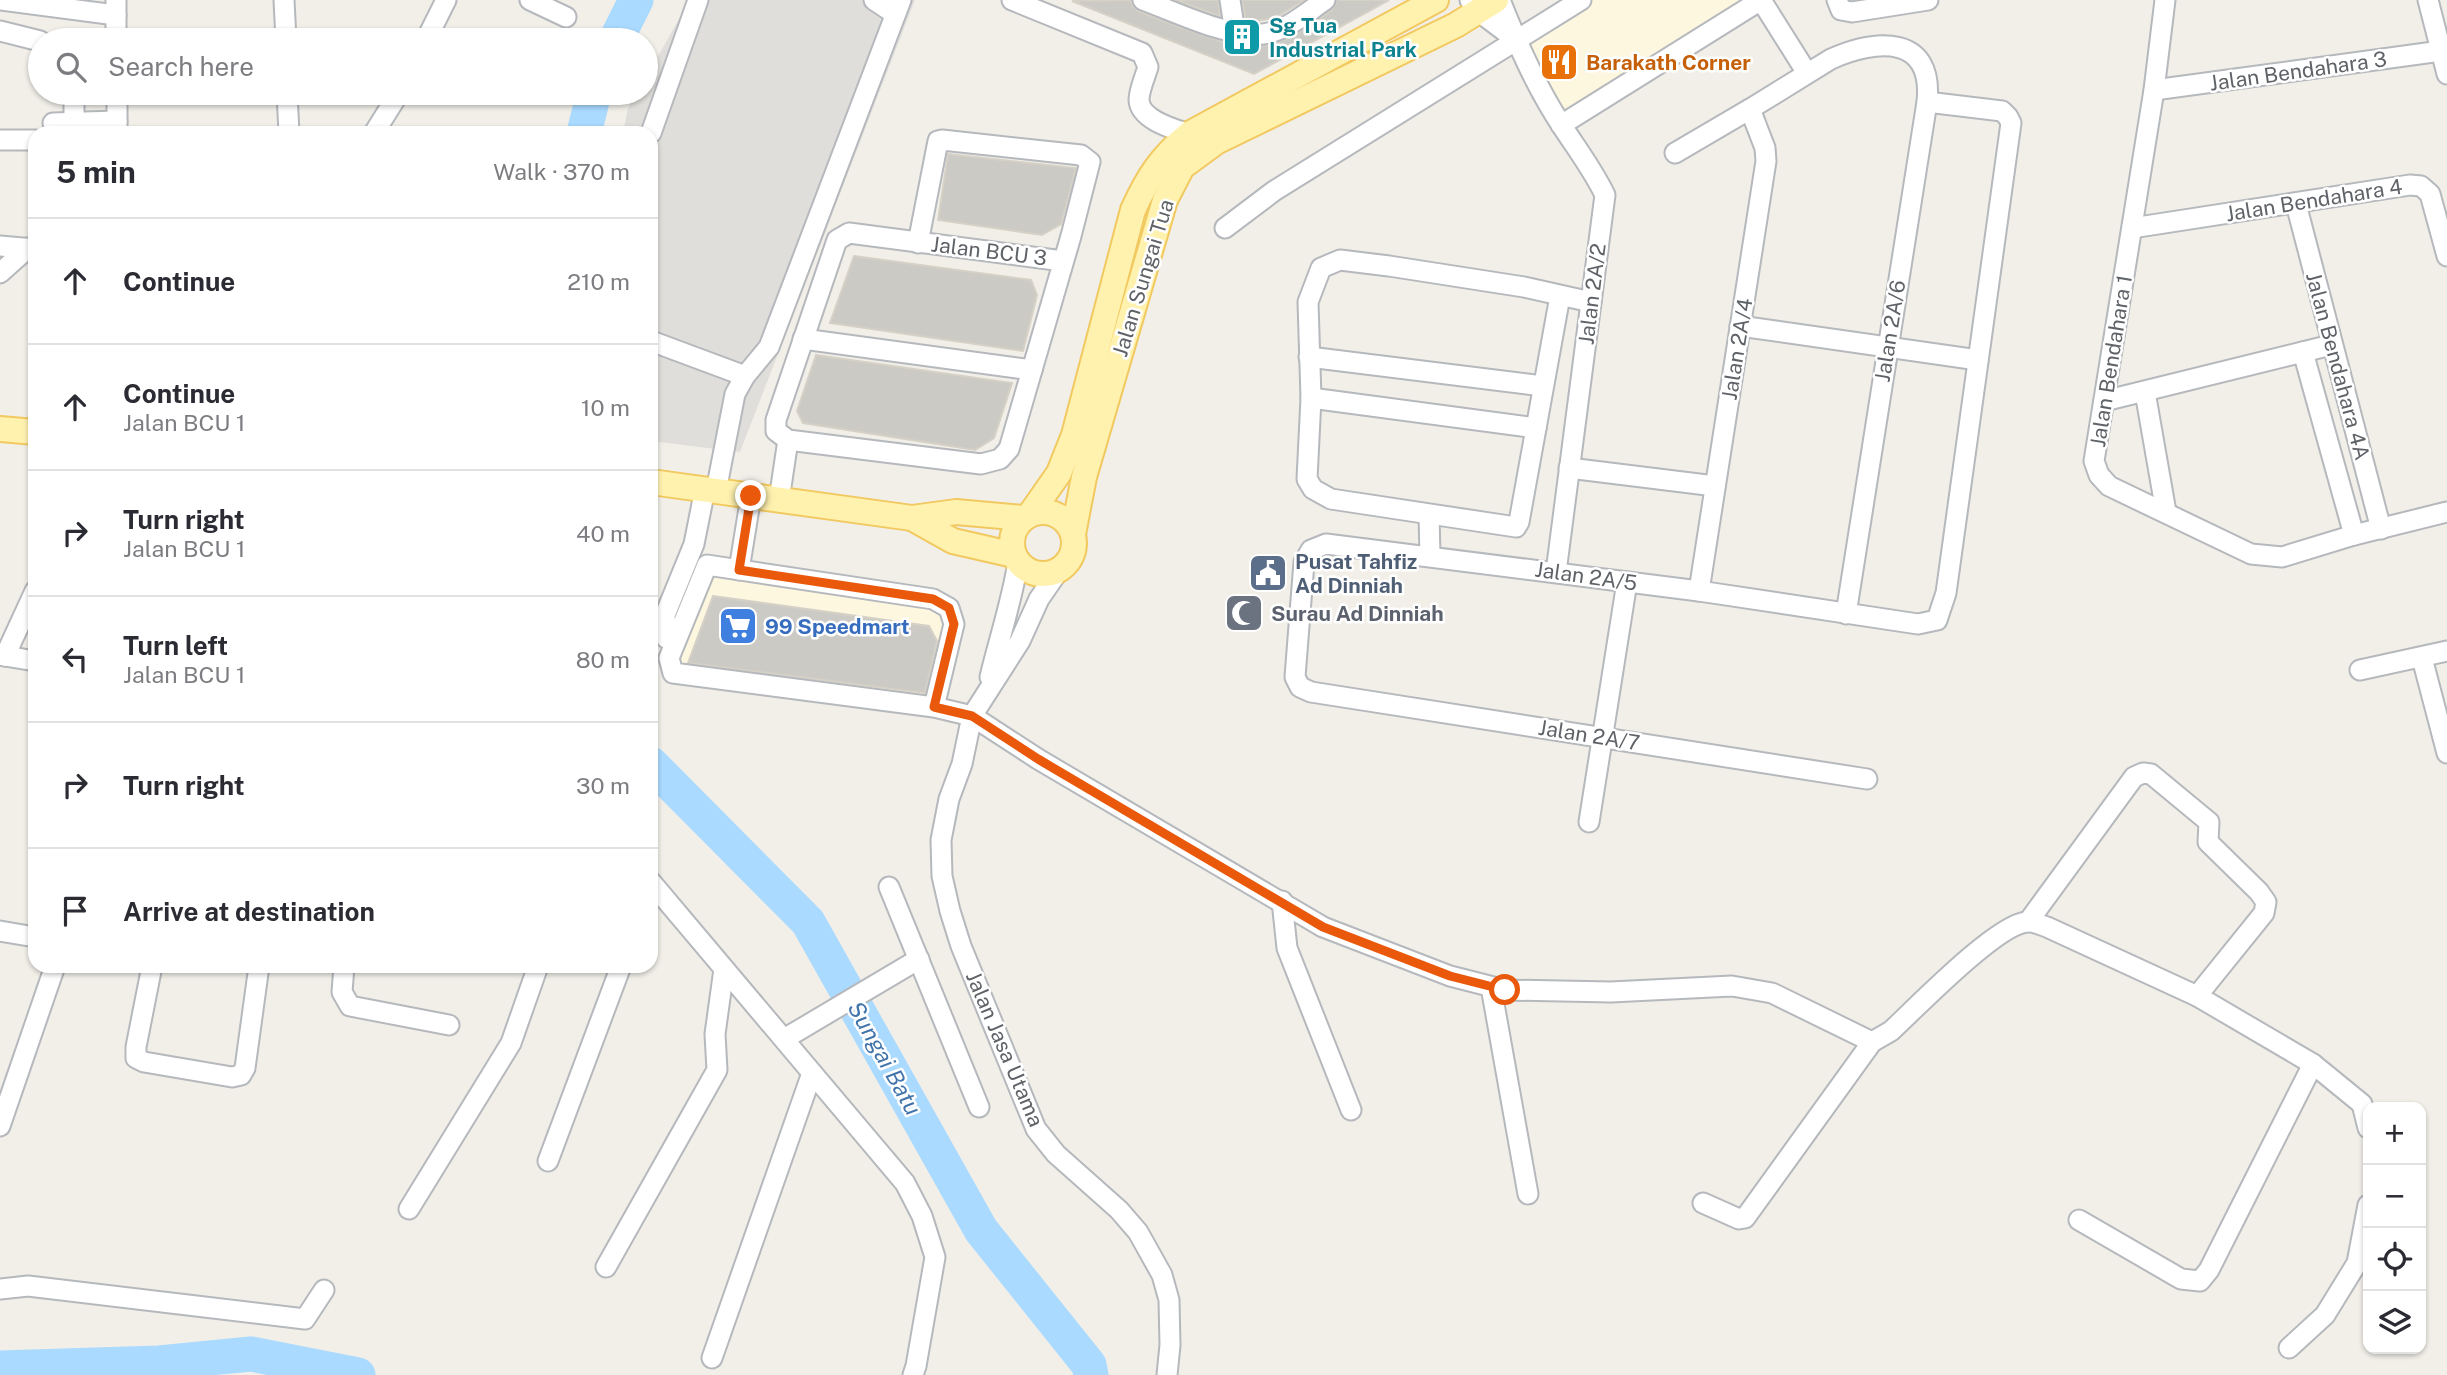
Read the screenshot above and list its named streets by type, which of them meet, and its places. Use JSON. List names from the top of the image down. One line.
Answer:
{"streets":{"main road":["Jalan Sungai Tua"],"street":["Jalan Bendahara 3","Jalan Bendahara 4","Jalan BCU 3","Jalan 2A/2","Jalan 2A/6","Jalan 2A/4","Jalan Bendahara 1","Jalan Bendahara 4A","Jalan 2A/5","Jalan 2A/7","Jalan Jasa Utama"]},"crossings":[["Jalan Bendahara 3","Jalan Bendahara 1"],["Jalan Bendahara 4","Jalan Bendahara 1"],["Jalan Bendahara 4","Jalan Bendahara 4A"],["Jalan Sungai Tua","Jalan 2A/2"],["Jalan Sungai Tua","Jalan Jasa Utama"],["Jalan 2A/2","Jalan 2A/5"],["Jalan 2A/6","Jalan 2A/5"],["Jalan 2A/4","Jalan 2A/5"],["Jalan Bendahara 1","Jalan Bendahara 4A"],["Jalan 2A/5","Jalan 2A/7"]],"water":["Sungai Batu"],"places":{"building":["Sg Tua Industrial Park"],"restaurant":["Barakath Corner"],"public building":["Pusat Tahfiz Ad Dinniah"],"mosque":["Surau Ad Dinniah"],"supermarket":["99 Speedmart"]},"page":{"search":"Search here","heading":["5 min","Walk · 370 m"],"list":[["Continue","210 m"],["Continue","Jalan BCU 1","10 m"],["Turn right","Jalan BCU 1","40 m"],["Turn left","Jalan BCU 1","80 m"],["Turn right","30 m"],"Arrive at destination"],"map_buttons":["+","−"]}}
